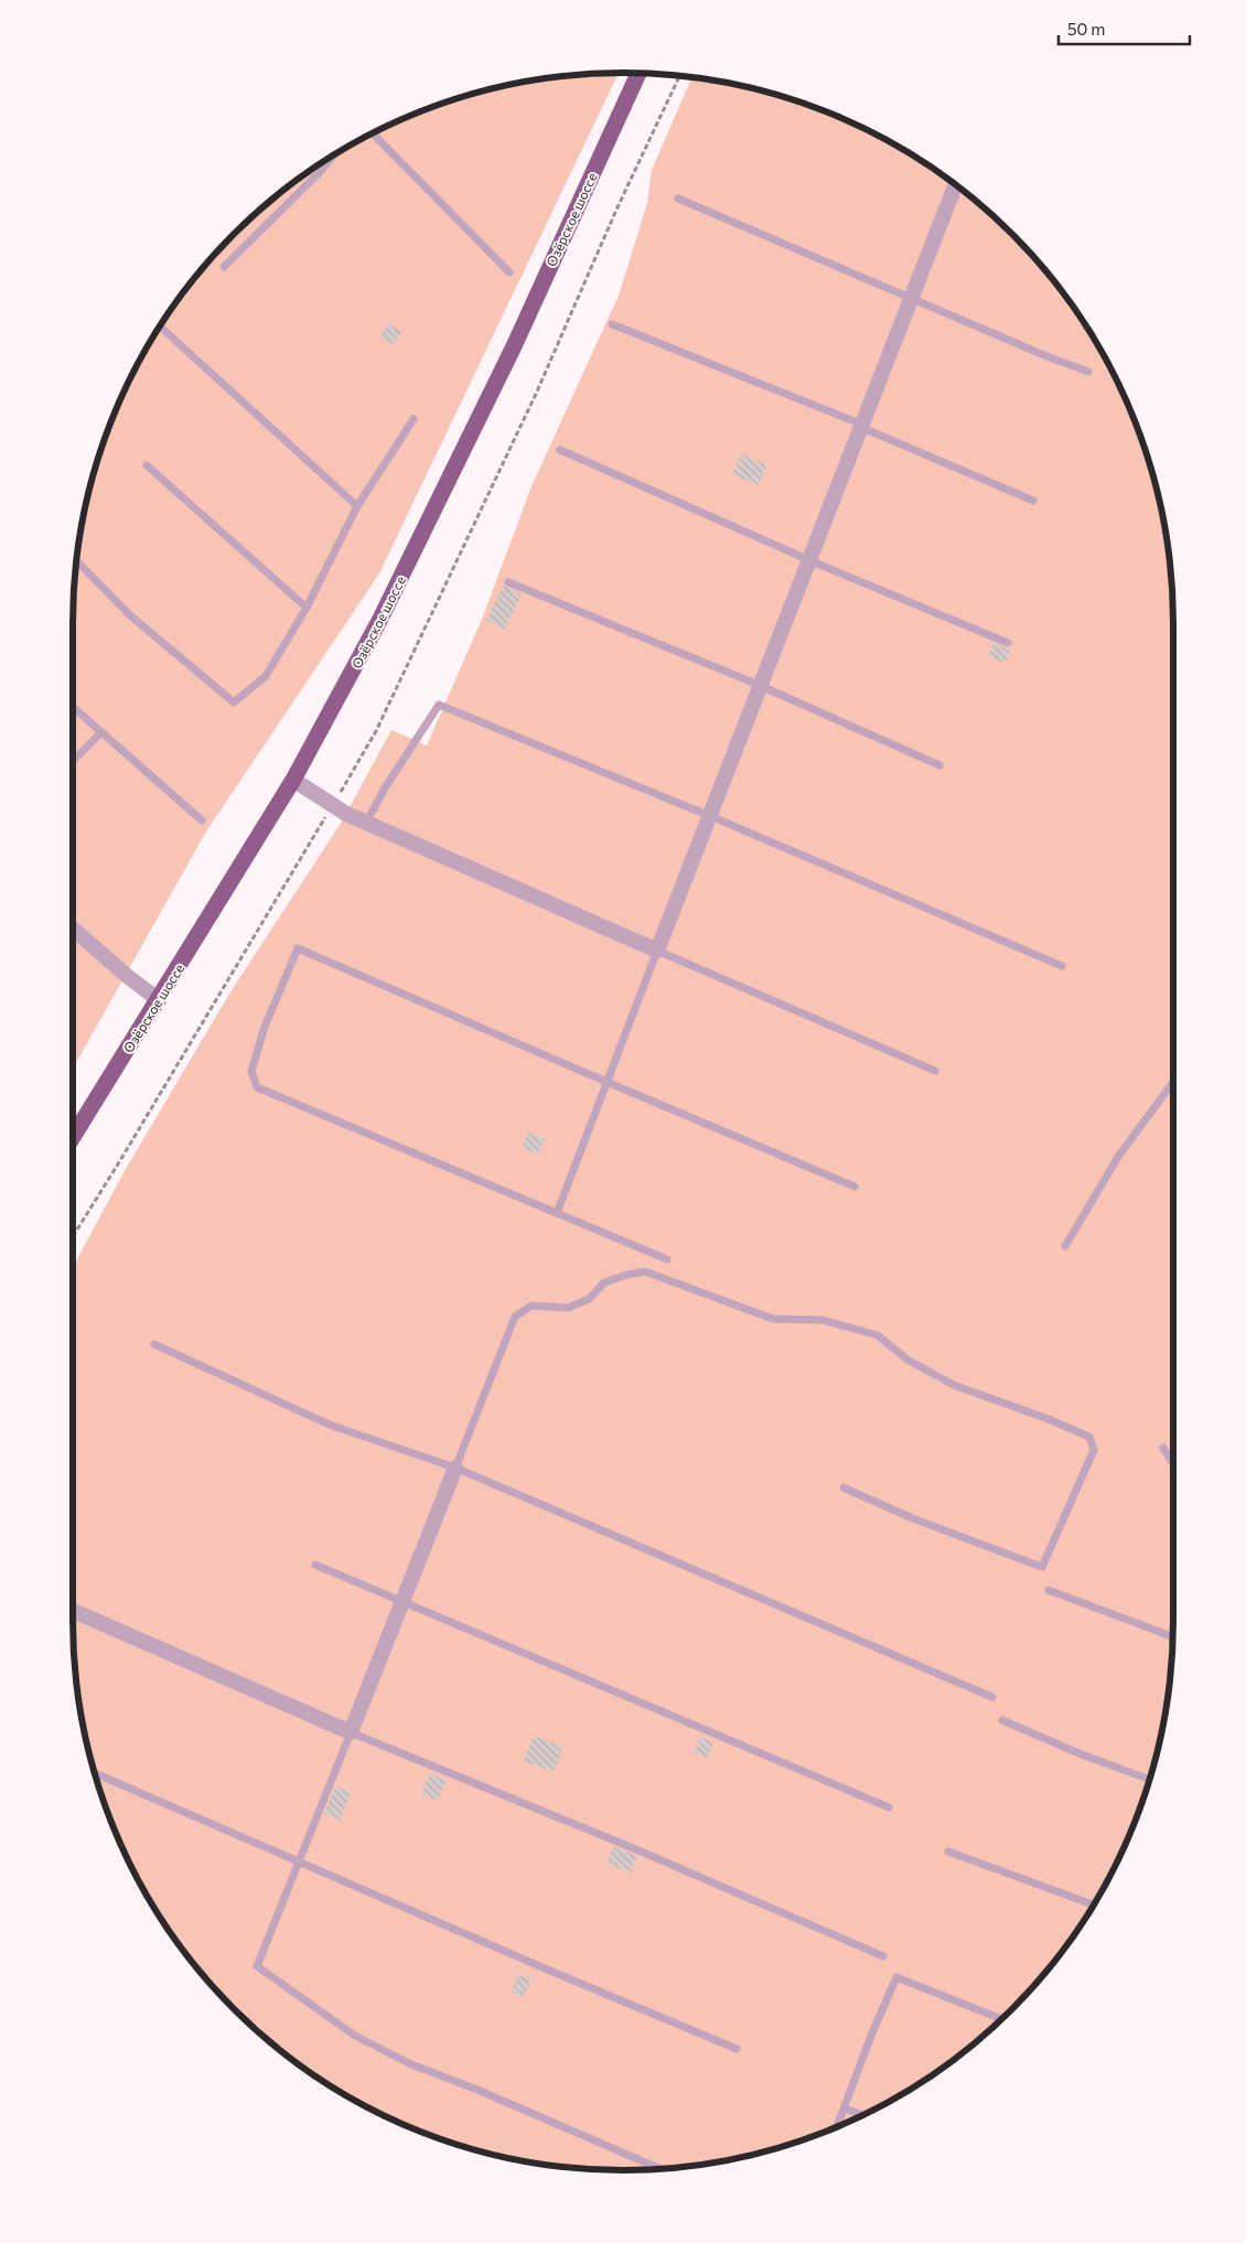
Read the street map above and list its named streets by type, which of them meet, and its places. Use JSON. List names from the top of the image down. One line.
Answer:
{"streets":{"main road":["Озёрское шоссе"]},"scale_bar":"50 m"}
